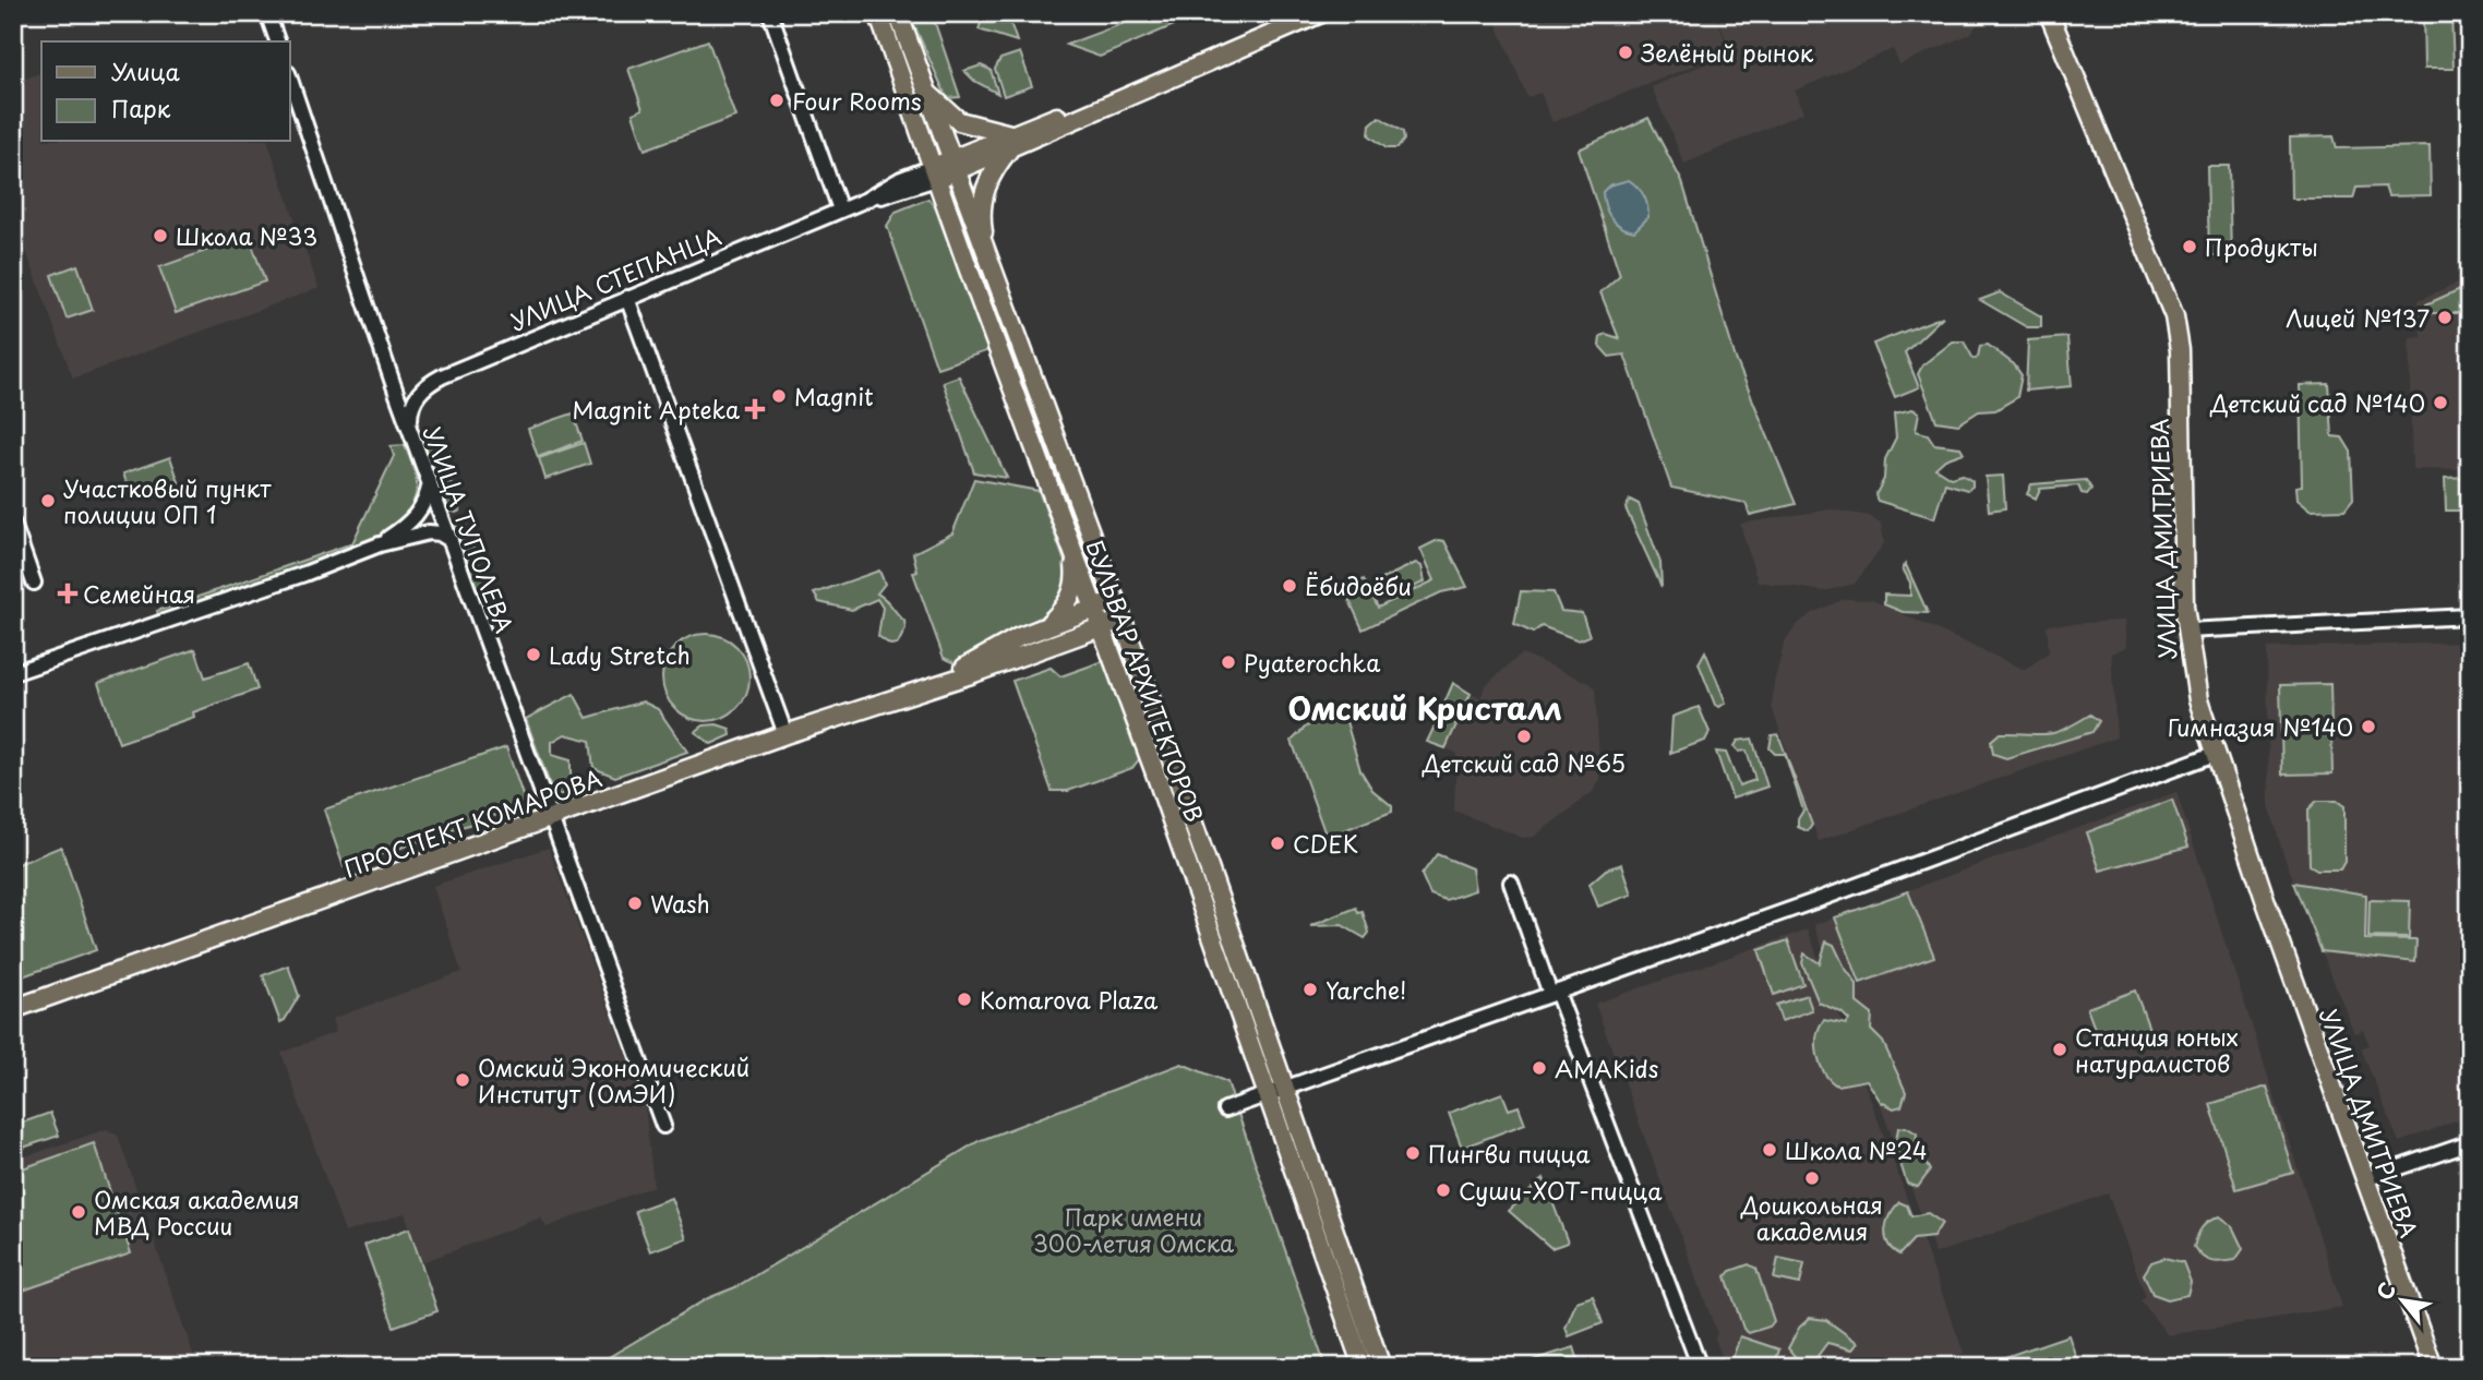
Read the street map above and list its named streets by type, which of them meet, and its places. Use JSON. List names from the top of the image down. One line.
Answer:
{"streets":{"main road":["УЛИЦА ДМИТРИЕВА","БУЛЬВАР АРХИТЕКТОРОВ","ПРОСПЕКТ КОМАРОВА"],"street":["УЛИЦА СТЕПАНЦА","УЛИЦА ТУПОЛЕВА"]},"crossings":[["УЛИЦА СТЕПАНЦА","БУЛЬВАР АРХИТЕКТОРОВ"],["УЛИЦА ТУПОЛЕВА","ПРОСПЕКТ КОМАРОВА"],["БУЛЬВАР АРХИТЕКТОРОВ","ПРОСПЕКТ КОМАРОВА"]],"districts":["Омский Кристалл"],"parks":["Парк имени 300-летия Омска"],"places":{"other":["Зелёный рынок","Four Rooms","Школа №33","Продукты","Лицей №137","Magnit","Детский сад №140","Участковый пункт полиции ОП 1","Ёбидоёби","Lady Stretch","Pyaterochka","Гимназия №140","Детский сад №65","CDEK","Wash","Yarche!","Komarova Plaza","Станция юных натуралистов","AMAKids","Омский Экономический Институт (ОмЭИ)","Школа №24","Пингви пицца","Дошкольная академия","Суши-ХОТ-пицца","Омская академия МВД России"],"health":["Magnit Apteka","Семейная"]},"legend":["Улица","Парк"],"north":"top left"}
